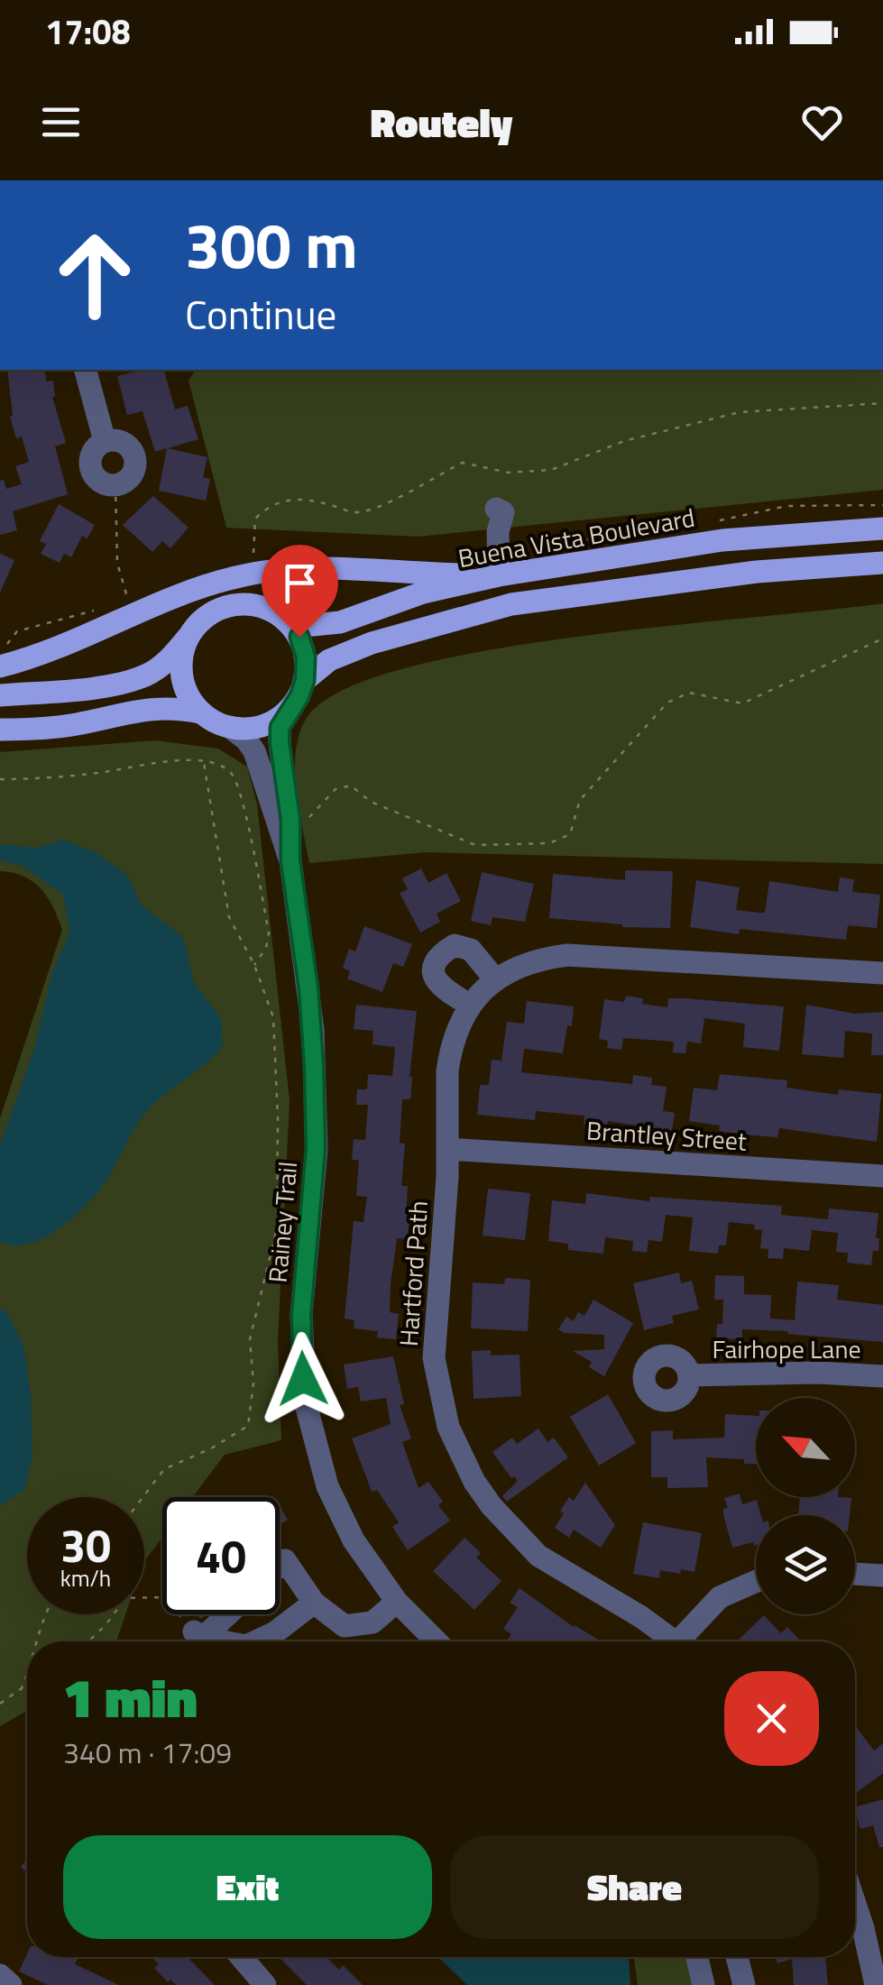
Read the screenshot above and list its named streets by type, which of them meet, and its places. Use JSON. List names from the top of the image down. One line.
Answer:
{"streets":{"main road":["Buena Vista Boulevard"],"street":["Brantley Street","Rainey Trail","Hartford Path","Fairhope Lane"]},"crossings":[["Buena Vista Boulevard","Rainey Trail"],["Brantley Street","Hartford Path"]],"north":"top left","page":{"status":"17:08","header":"Routely","turn":["300 m","Continue"],"speed":"30 km/h","limit":"40","heading":["1 min","340 m · 17:09"],"buttons":["Exit","Share"]}}
